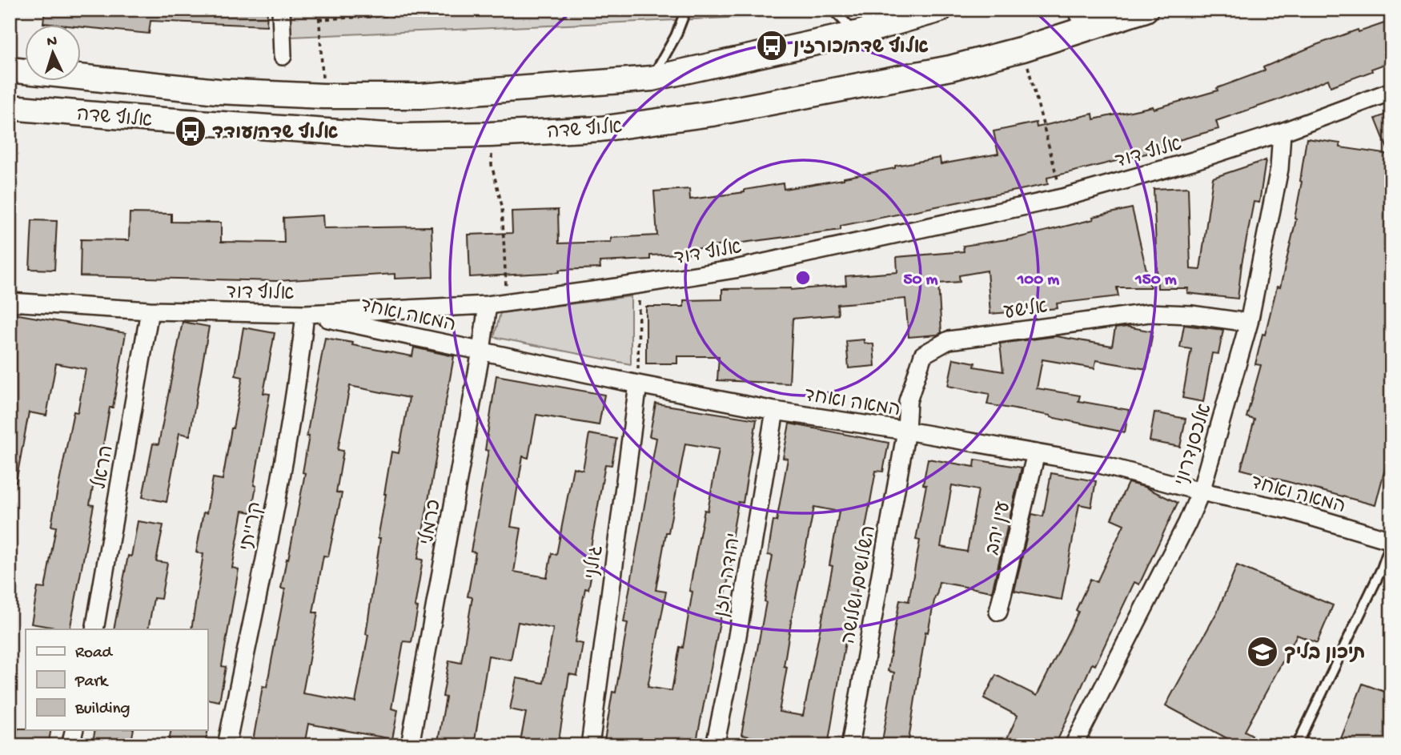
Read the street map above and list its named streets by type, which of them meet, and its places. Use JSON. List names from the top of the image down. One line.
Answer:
{"streets":{"main road":["אלוף שדה"],"street":["אלוף דוד","אלישע","המאה ואחד","אלכסנדרוני","הראל","כרמלי","קרייתי","עין יהב","גולני","יהודה רוזן","השלושים ושלושה"]},"crossings":[["אלוף דוד","המאה ואחד"],["אלוף דוד","אלכסנדרוני"],["אלוף דוד","הראל"],["אלוף דוד","כרמלי"],["אלוף דוד","קרייתי"],["אלישע","המאה ואחד"],["אלישע","אלכסנדרוני"],["אלישע","השלושים ושלושה"],["המאה ואחד","אלכסנדרוני"],["המאה ואחד","כרמלי"],["המאה ואחד","קרייתי"],["המאה ואחד","עין יהב"],["המאה ואחד","גולני"],["המאה ואחד","יהודה רוזן"],["המאה ואחד","השלושים ושלושה"]],"places":{"bus stop":["אלוף שדה/כורזין","אלוף שדה/עודד"],"school or university":["תיכון בליך"]},"legend":["Road","Park","Building"],"north":"top","rings":["50 m","100 m","150 m"]}
